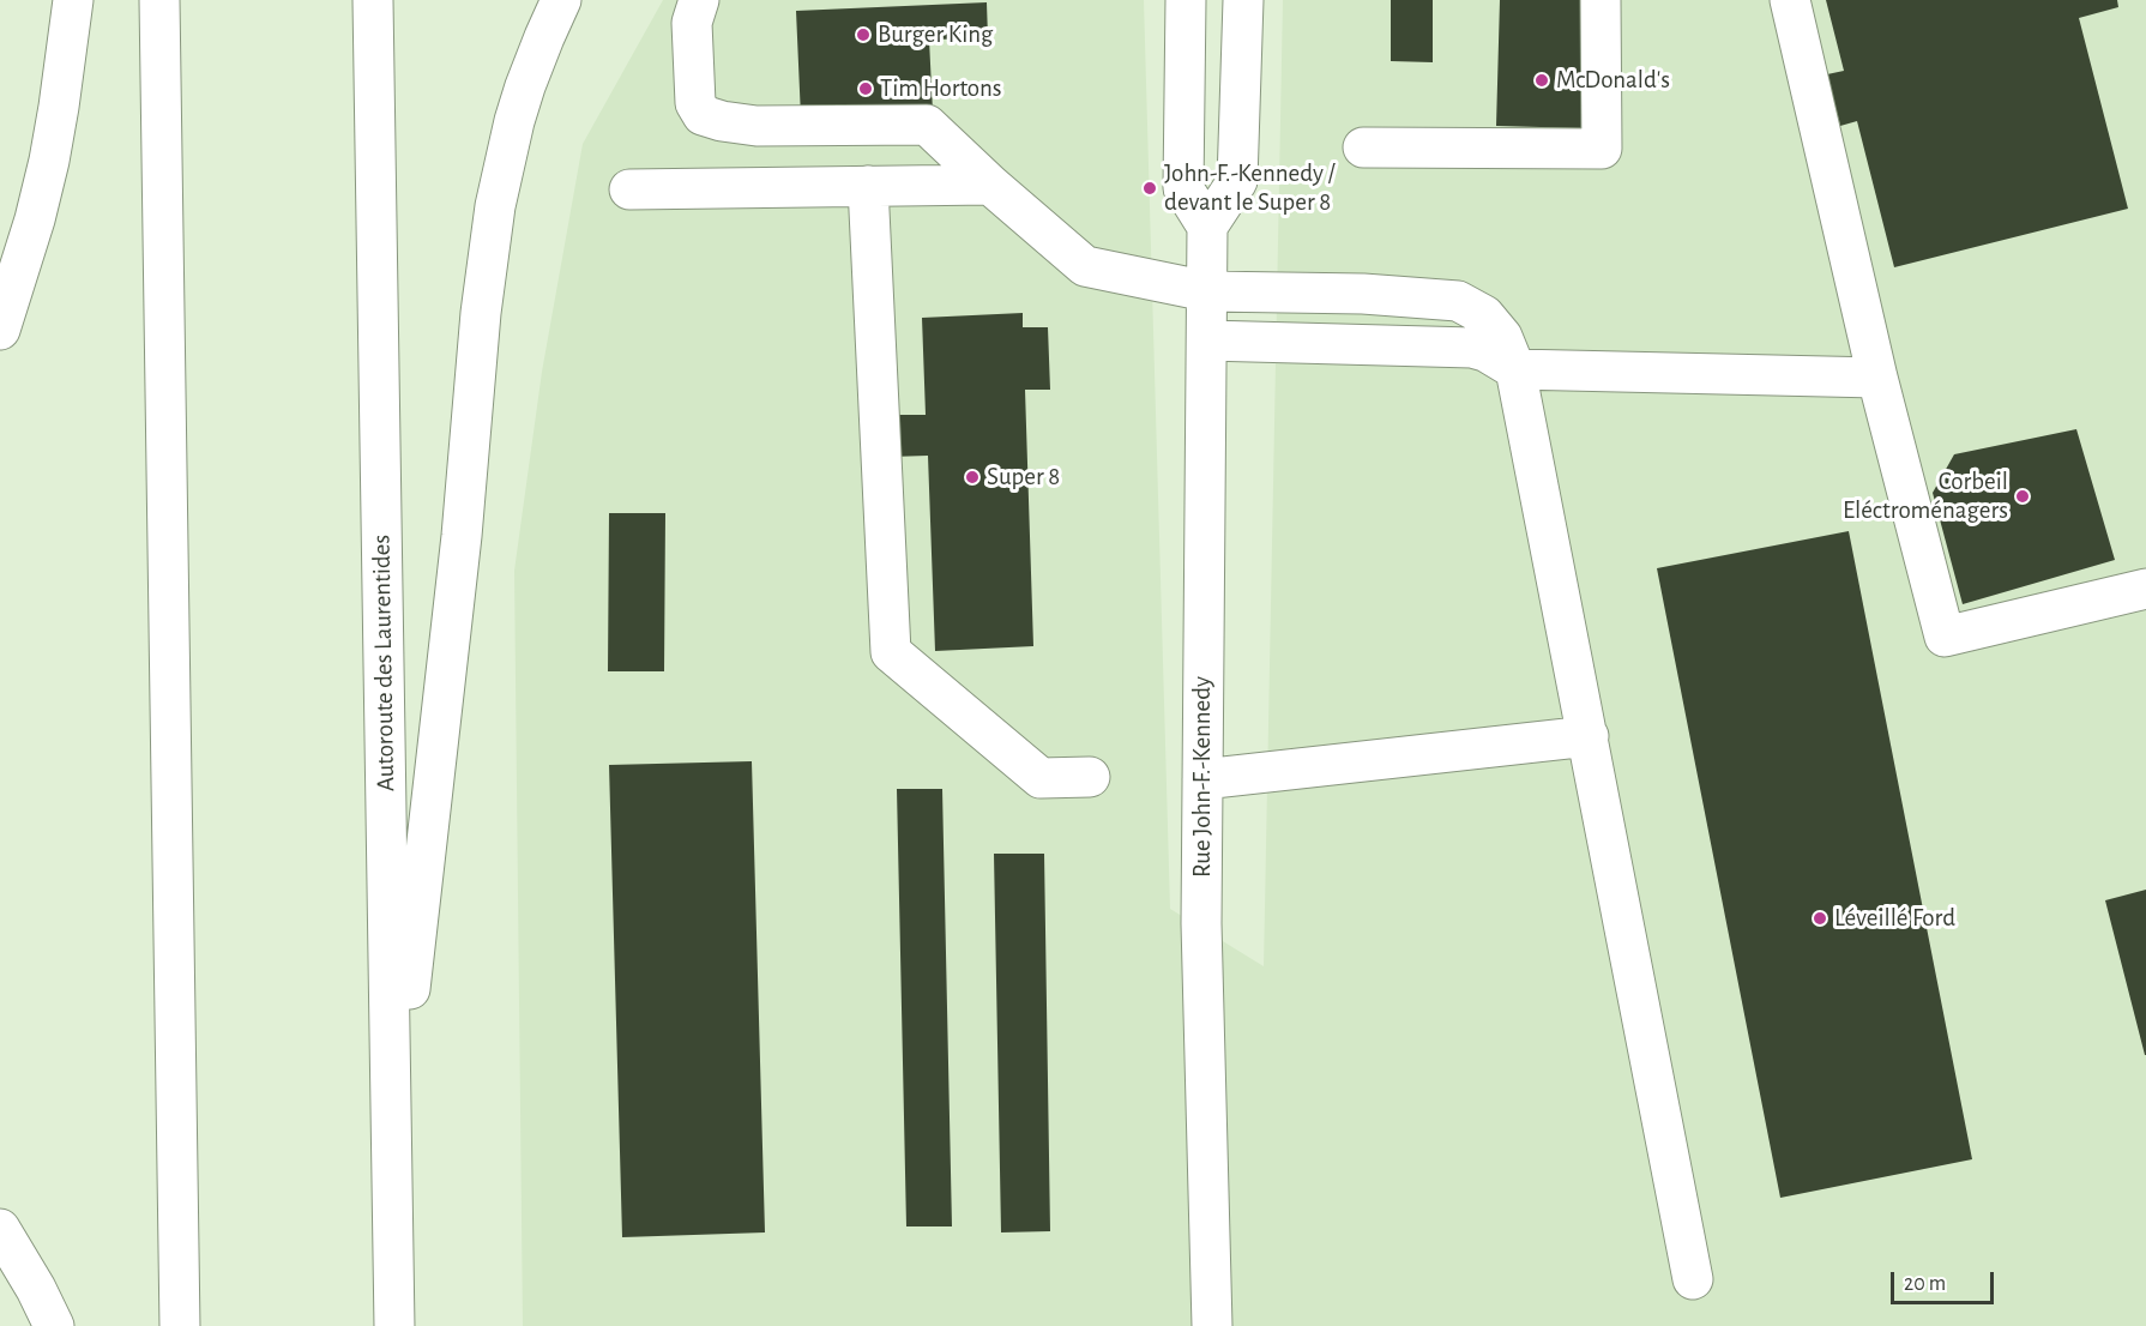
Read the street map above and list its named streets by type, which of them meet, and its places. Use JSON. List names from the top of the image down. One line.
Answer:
{"streets":{"main road":["Autoroute des Laurentides","Rue John-F.-Kennedy"]},"places":["Burger King","McDonald's","Tim Hortons","John-F.-Kennedy / devant le Super 8","Super 8","Corbeil Eléctroménagers","Léveillé Ford"],"scale_bar":"20 m"}
